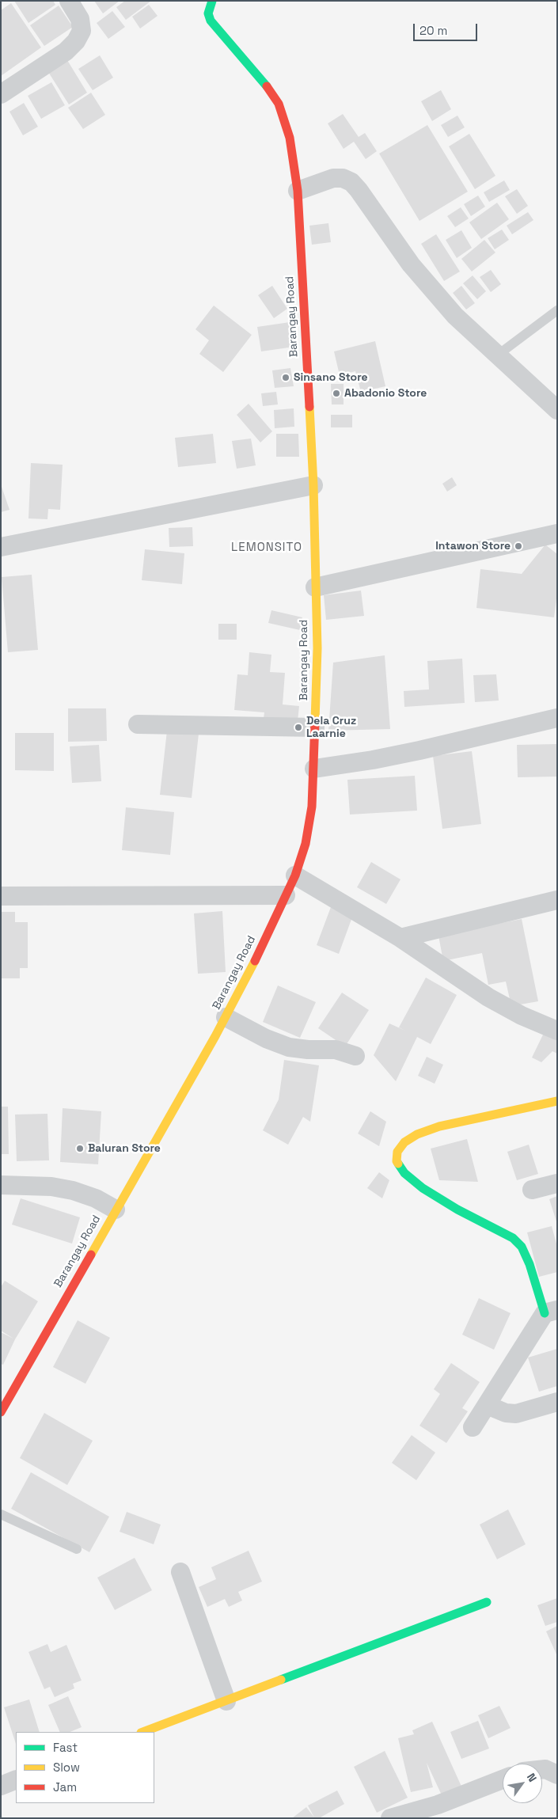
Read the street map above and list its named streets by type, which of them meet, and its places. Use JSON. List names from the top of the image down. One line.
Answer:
{"streets":{"street":["Barangay Road"]},"districts":["LEMONSITO"],"places":["Sinsano Store","Abadonio Store","Intawon Store","Dela Cruz Laarnie","Baluran Store"],"legend":["Fast","Slow","Jam"],"scale_bar":"20 m","north":"top right"}
